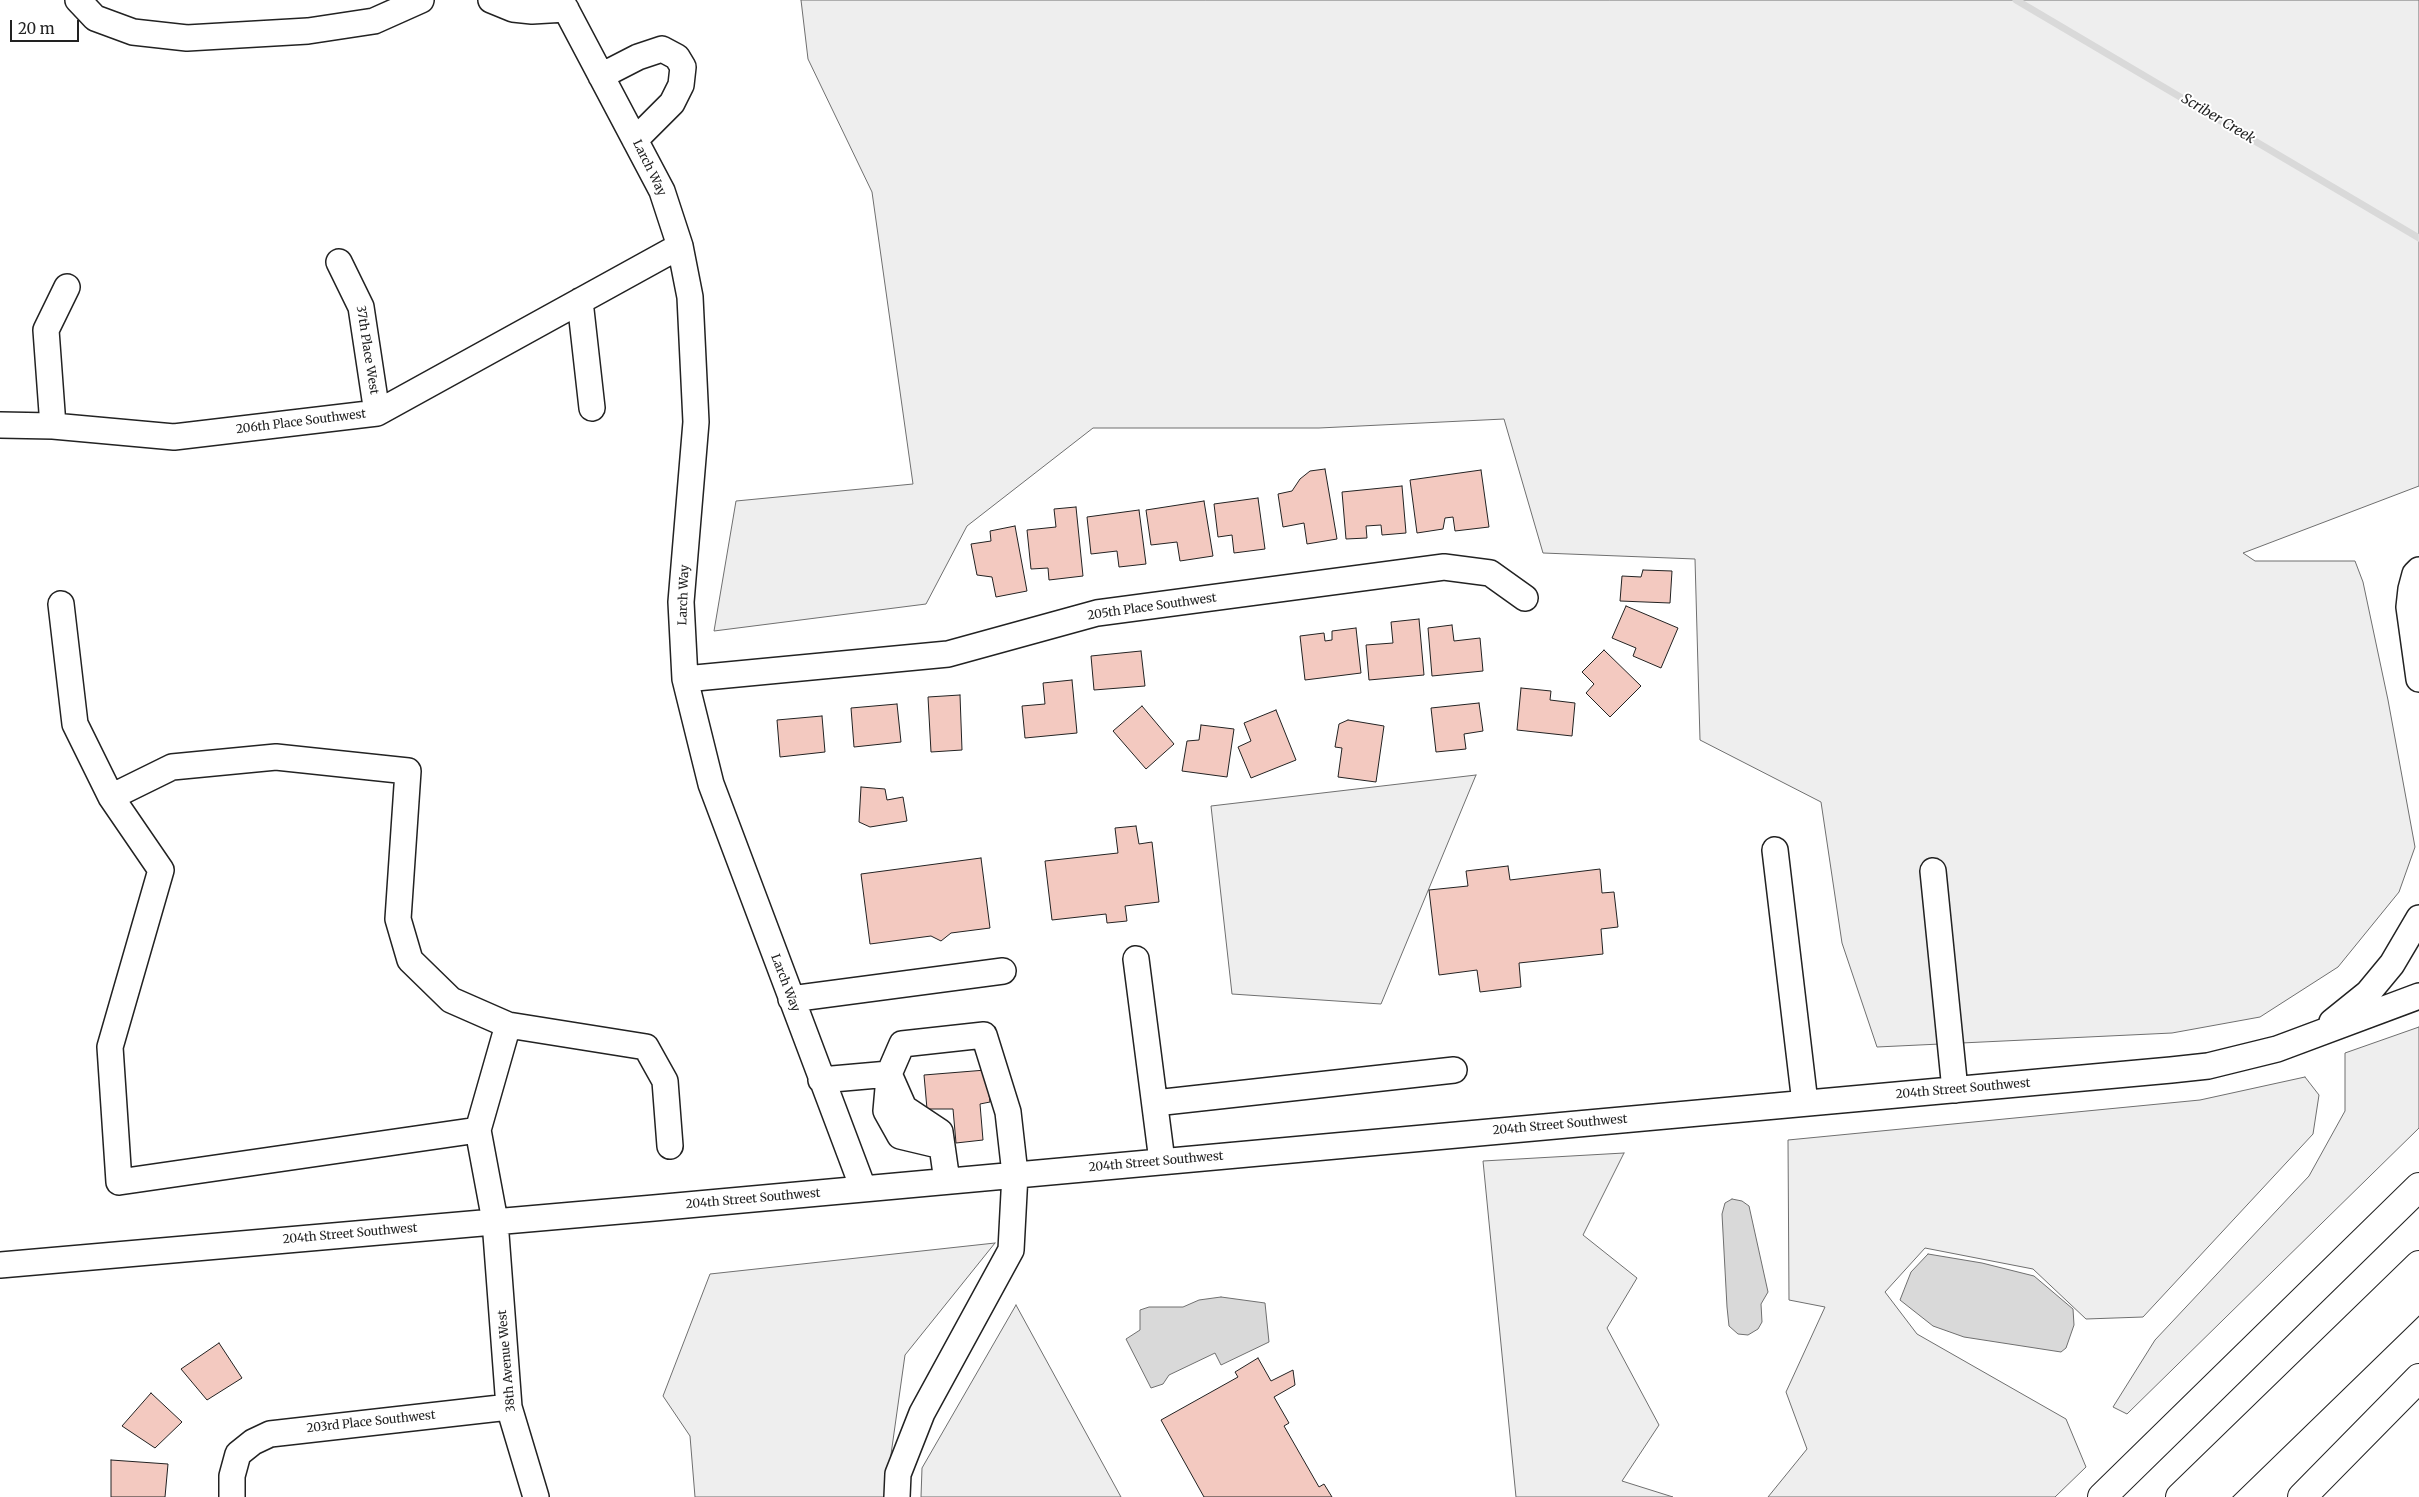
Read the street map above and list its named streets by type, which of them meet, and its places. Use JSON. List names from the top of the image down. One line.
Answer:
{"streets":{"street":["Larch Way","37th Place West","206th Place Southwest","205th Place Southwest","204th Street Southwest","38th Avenue West","203rd Place Southwest"]},"crossings":[["Larch Way","206th Place Southwest"],["Larch Way","205th Place Southwest"],["Larch Way","204th Street Southwest"],["37th Place West","206th Place Southwest"],["204th Street Southwest","38th Avenue West"],["38th Avenue West","203rd Place Southwest"]],"water":["Scriber Creek"],"scale_bar":"20 m"}
